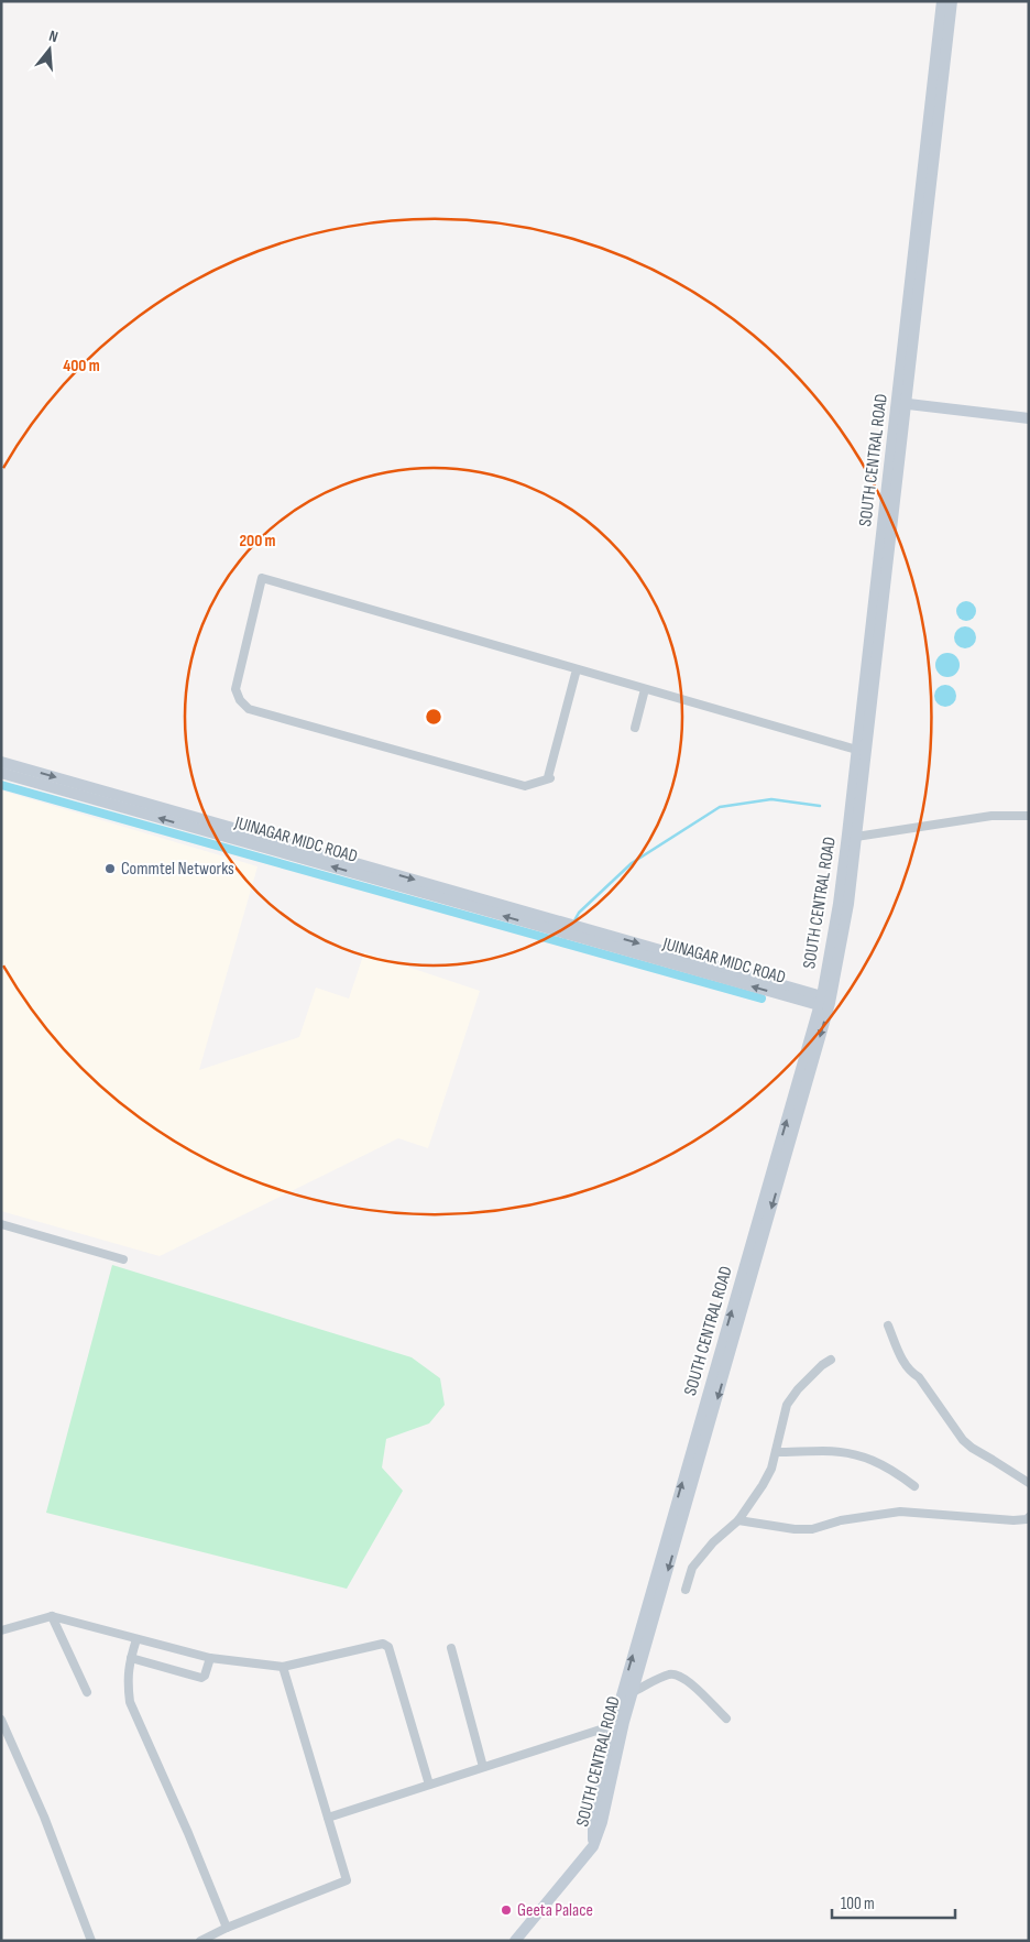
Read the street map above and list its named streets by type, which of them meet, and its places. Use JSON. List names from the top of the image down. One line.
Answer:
{"streets":{"street":["SOUTH CENTRAL ROAD","JUINAGAR MIDC ROAD"]},"crossings":[["SOUTH CENTRAL ROAD","JUINAGAR MIDC ROAD"]],"places":["Commtel Networks","Geeta Palace"],"scale_bar":"100 m","north":"top","rings":["400 m","200 m"]}
